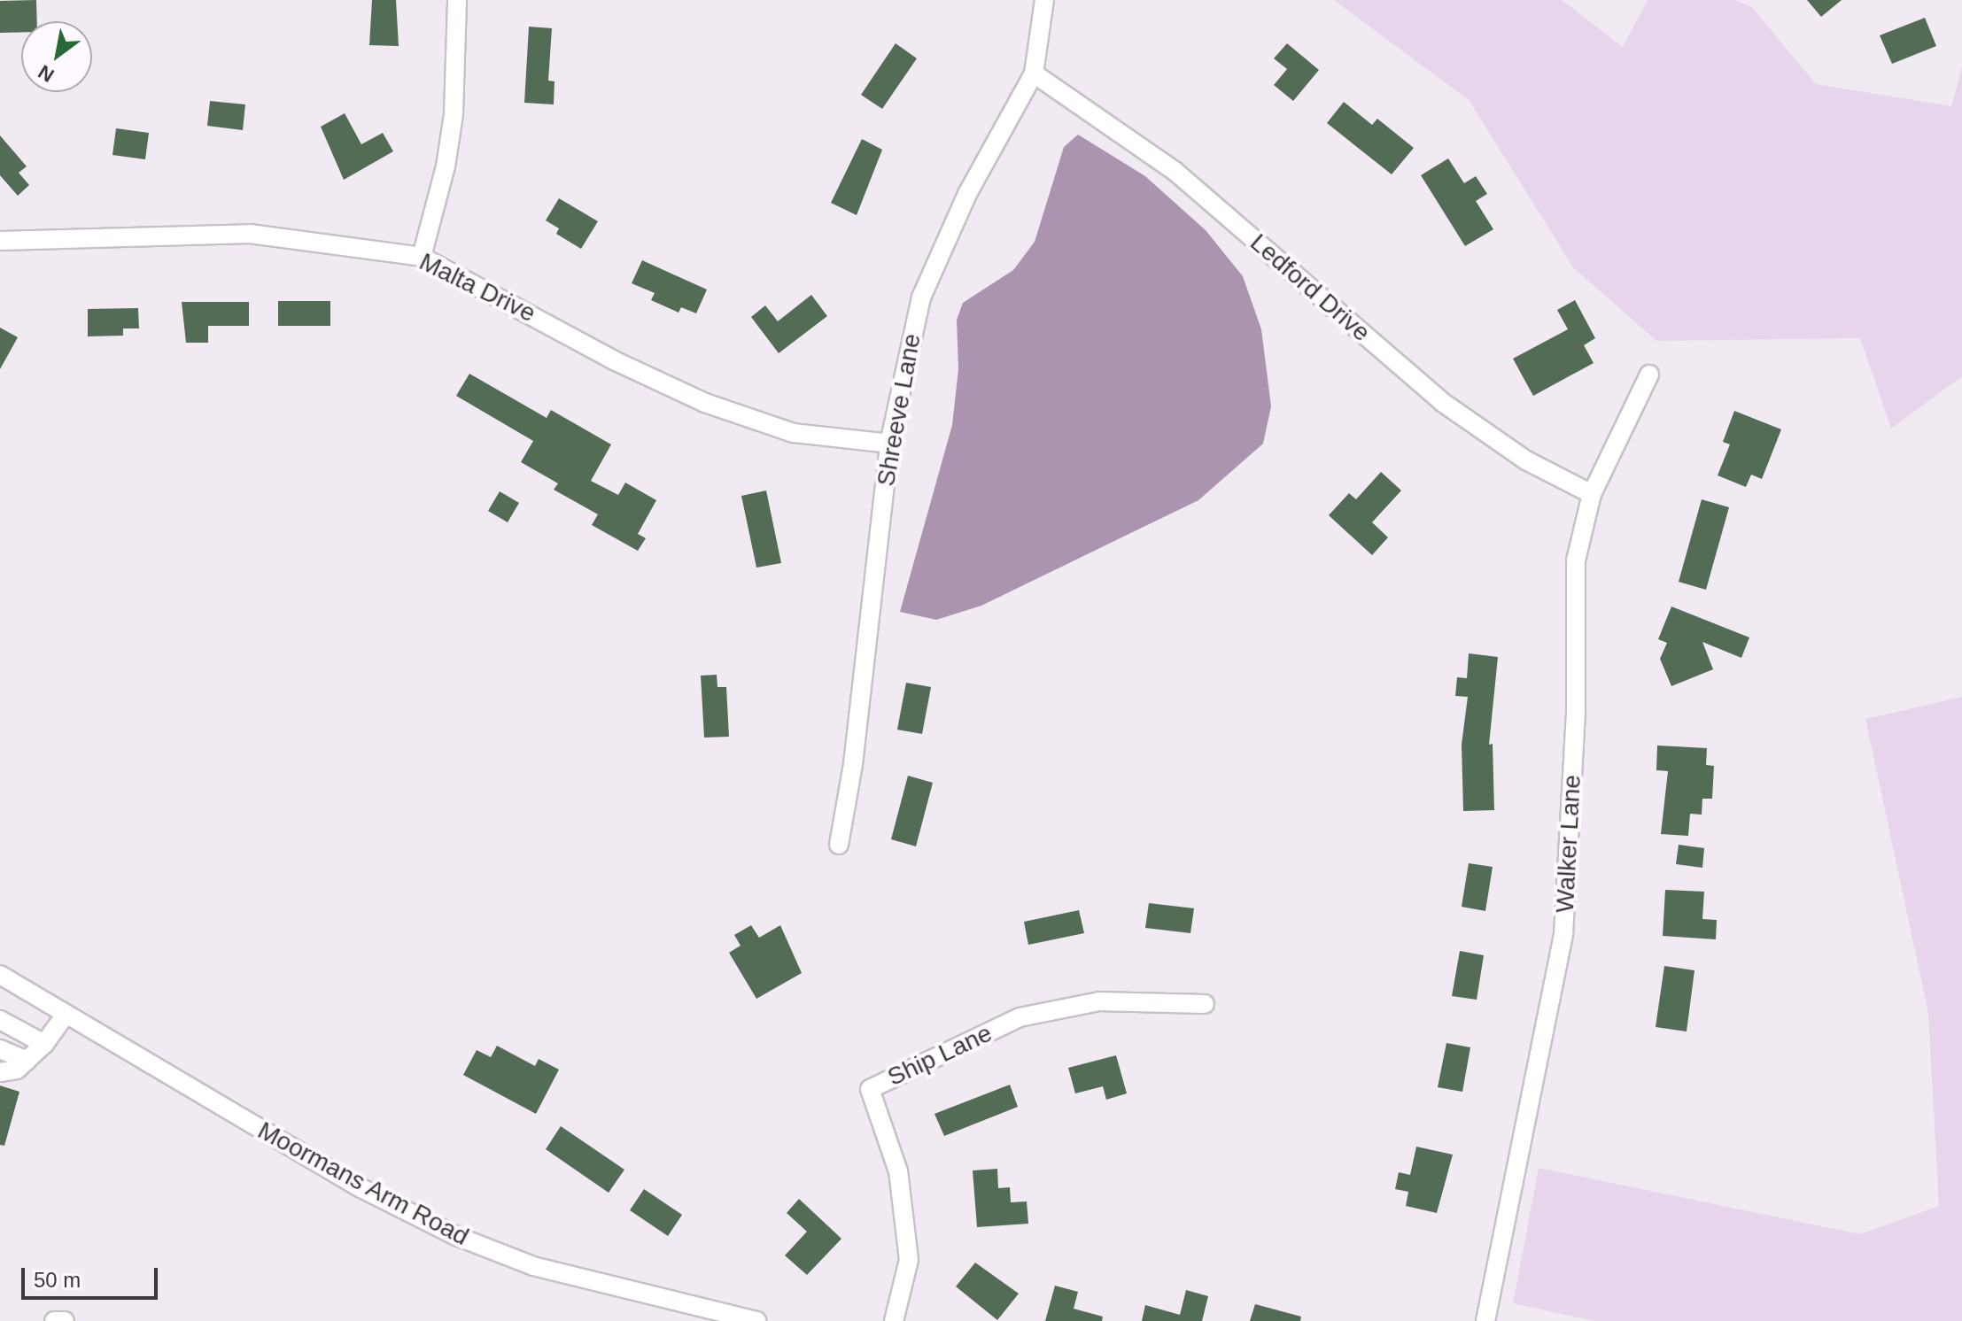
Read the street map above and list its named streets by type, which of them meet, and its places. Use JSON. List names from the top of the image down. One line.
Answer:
{"streets":{"street":["Malta Drive","Ledford Drive","Shreeve Lane","Walker Lane","Ship Lane","Moormans Arm Road"]},"crossings":[["Malta Drive","Shreeve Lane"],["Ledford Drive","Shreeve Lane"],["Ledford Drive","Walker Lane"]],"scale_bar":"50 m","north":"bottom left"}
